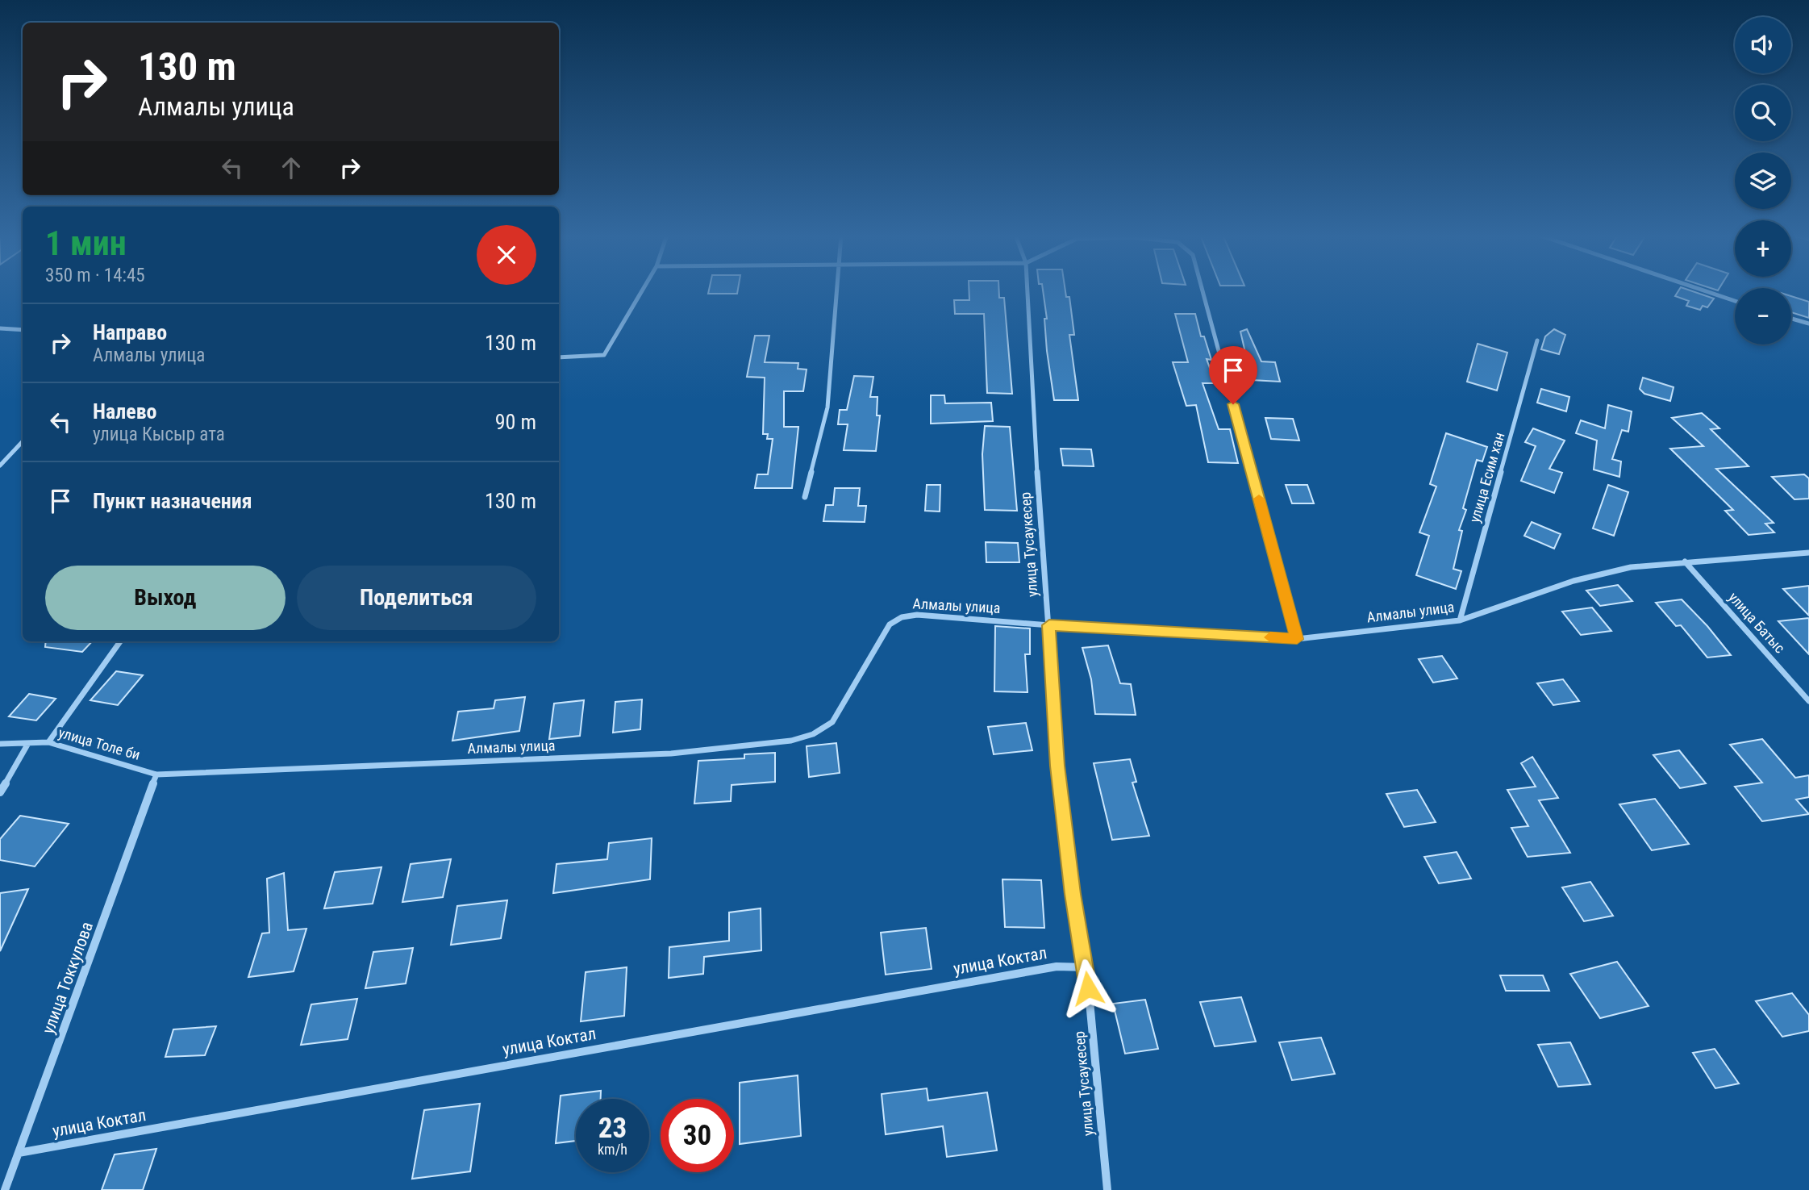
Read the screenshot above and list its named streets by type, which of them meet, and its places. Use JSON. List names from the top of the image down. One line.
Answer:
{"streets":{"street":["улица Есим хан","улица Тусаукесер","Алмалы улица","улица Батыс","улица Толе би","улица Коктал","улица Токкулова"]},"crossings":[["улица Есим хан","Алмалы улица"],["улица Тусаукесер","Алмалы улица"],["улица Тусаукесер","улица Коктал"],["Алмалы улица","улица Батыс"],["Алмалы улица","улица Толе би"],["Алмалы улица","улица Токкулова"],["улица Толе би","улица Токкулова"],["улица Коктал","улица Токкулова"]],"page":{"map_buttons":["+","−"],"turn":["130 m","Алмалы улица"],"heading":["1 мин","350 m · 14:45"],"list":[{"name":"Направо","note":"Алмалы улица","value":"130 m"},{"name":"Налево","note":"улица Кысыр ата","value":"90 m"},{"name":"Пункт назначения","value":"130 m"}],"buttons":["Выход","Поделиться"],"speed":"23 km/h","limit":"30"}}
